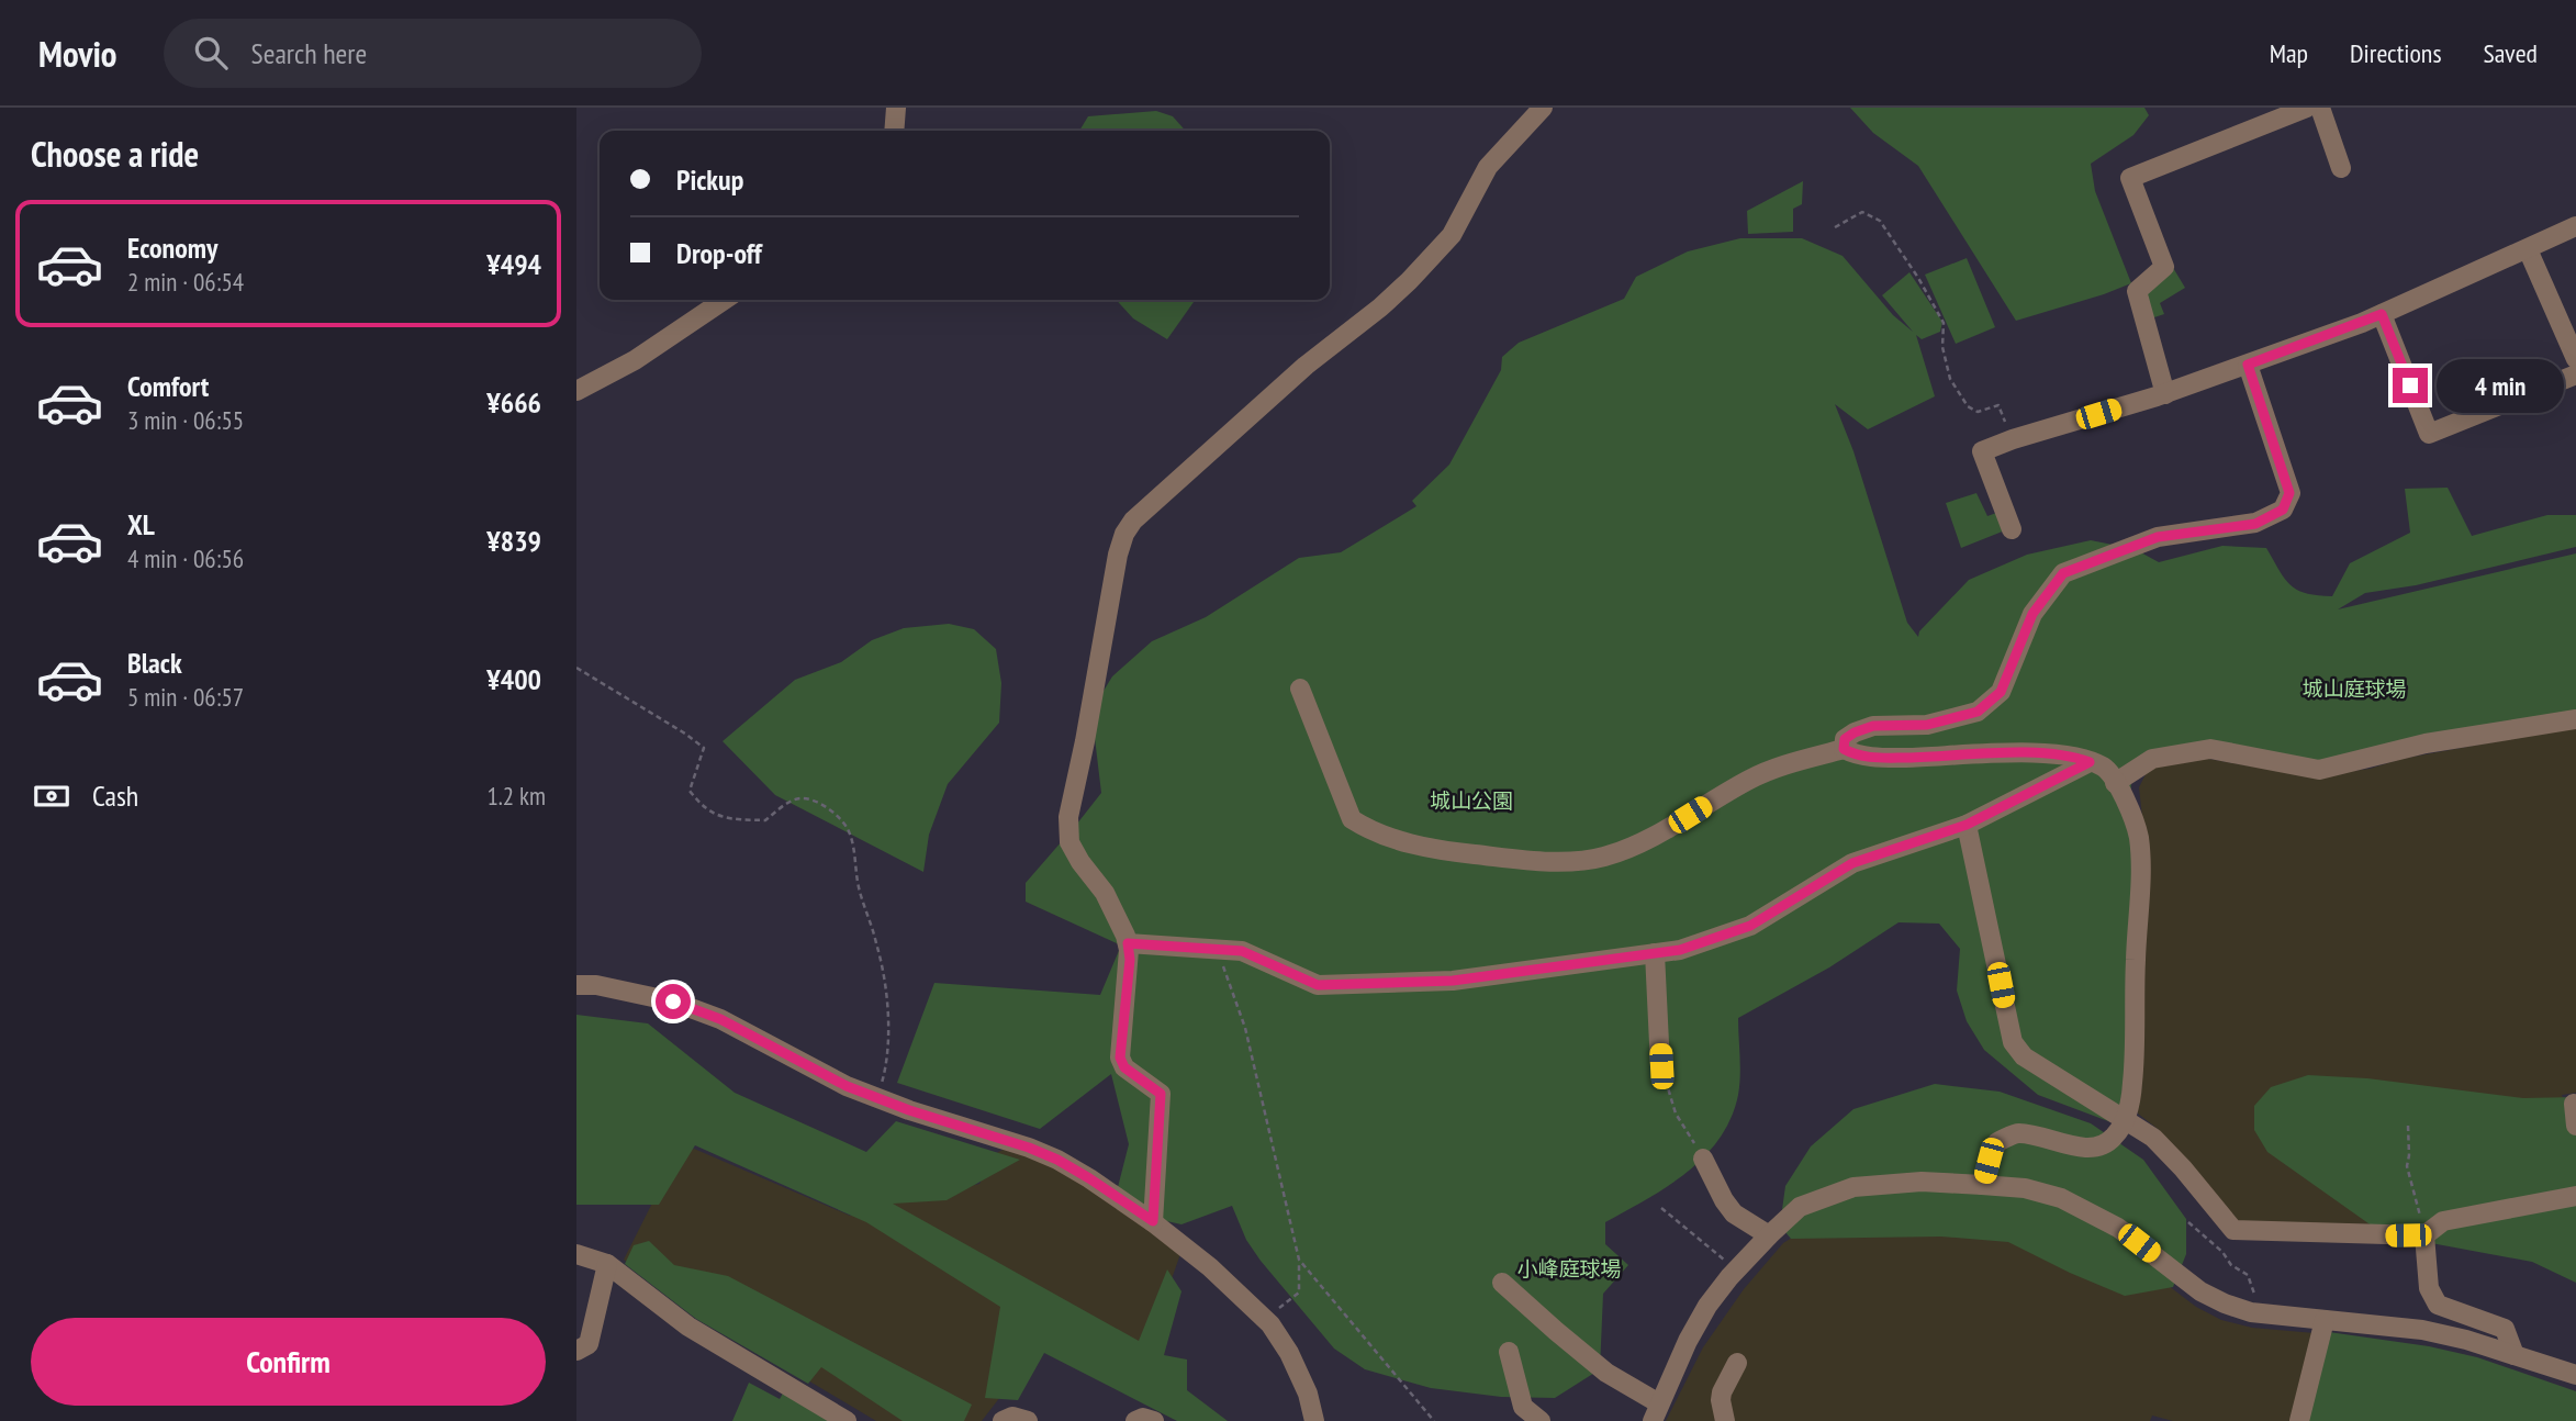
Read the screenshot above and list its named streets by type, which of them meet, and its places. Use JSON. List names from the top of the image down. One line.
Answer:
{"parks":["城山庭球場","城山公園","小峰庭球場"],"page":{"header":"Movio","search":"Search here","nav":["Map","Directions","Saved"],"heading":"Choose a ride","banner":["Pickup","Drop-off"],"list":[{"name":"Economy","note":"2 min · 06:54","value":"¥494"},{"name":"Comfort","note":"3 min · 06:55","value":"¥666"},{"name":"XL","note":"4 min · 06:56","value":"¥839"},{"name":"Black","note":"5 min · 06:57","value":"¥400"}],"bubble":"4 min","pay":["Cash","1.2 km"],"buttons":"Confirm"}}
